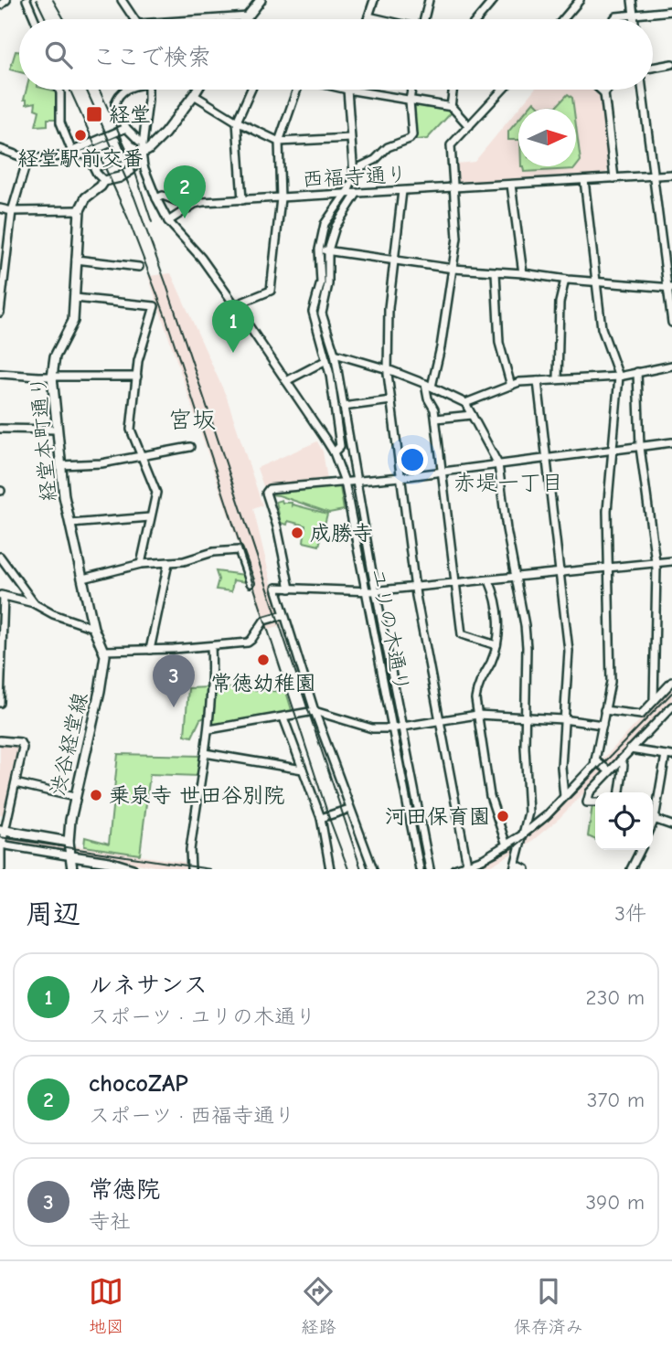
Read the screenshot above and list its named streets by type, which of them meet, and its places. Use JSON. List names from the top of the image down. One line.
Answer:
{"streets":{"main road":["経堂本町通り","渋谷経堂線"],"street":["西福寺通り","ユリの木通り"]},"crossings":[["西福寺通り","ユリの木通り"]],"districts":["宮坂","赤堤一丁目"],"places":{"transit":["経堂"],"other":["経堂駅前交番","成勝寺","常徳幼稚園","乗泉寺 世田谷別院","河田保育園"]},"north":"right","page":{"search":"ここで検索","pins":["2","1","3"],"heading":["周辺","3件"],"list":[{"mark":"1","name":"ルネサンス","note":"スポーツ · ユリの木通り","value":"230 m"},{"mark":"2","name":"chocoZAP","note":"スポーツ · 西福寺通り","value":"370 m"},{"mark":"3","name":"常徳院","note":"寺社","value":"390 m"}],"nav":["地図","経路","保存済み"]}}
